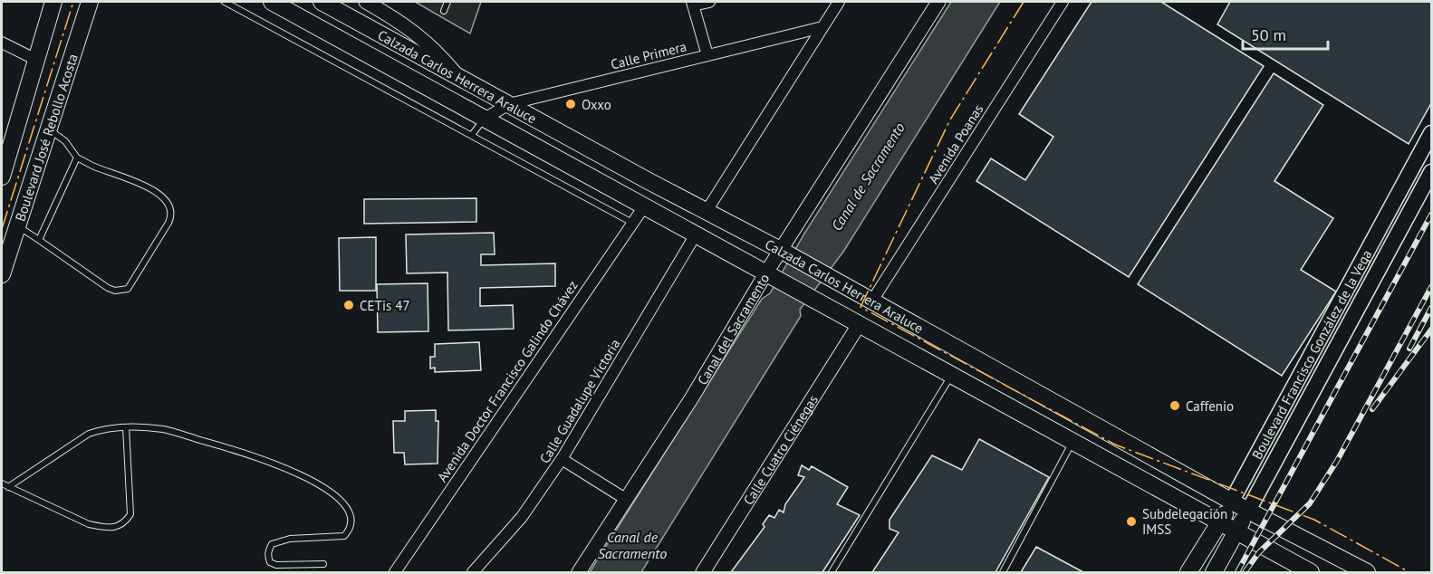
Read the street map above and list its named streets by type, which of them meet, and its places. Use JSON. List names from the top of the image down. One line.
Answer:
{"streets":{"main road":["Calzada Carlos Herrera Araluce","Boulevard José Rebollo Acosta","Boulevard Francisco González de la Vega"],"street":["Calle Primera","Avenida Poanas","Canal del Sacramento","Avenida Doctor Francisco Galindo Chávez","Calle Guadalupe Victoria","Calle Cuatro Ciénegas"]},"crossings":[["Calle Primera","Calzada Carlos Herrera Araluce"],["Calzada Carlos Herrera Araluce","Avenida Poanas"],["Calzada Carlos Herrera Araluce","Canal del Sacramento"],["Calzada Carlos Herrera Araluce","Boulevard Francisco González de la Vega"],["Calzada Carlos Herrera Araluce","Avenida Doctor Francisco Galindo Chávez"],["Calzada Carlos Herrera Araluce","Calle Guadalupe Victoria"],["Calzada Carlos Herrera Araluce","Calle Cuatro Ciénegas"]],"water":["Canal de Sacramento"],"places":["Oxxo","CETis 47","Caffenio","Subdelegación IMSS"],"scale_bar":"50 m"}
